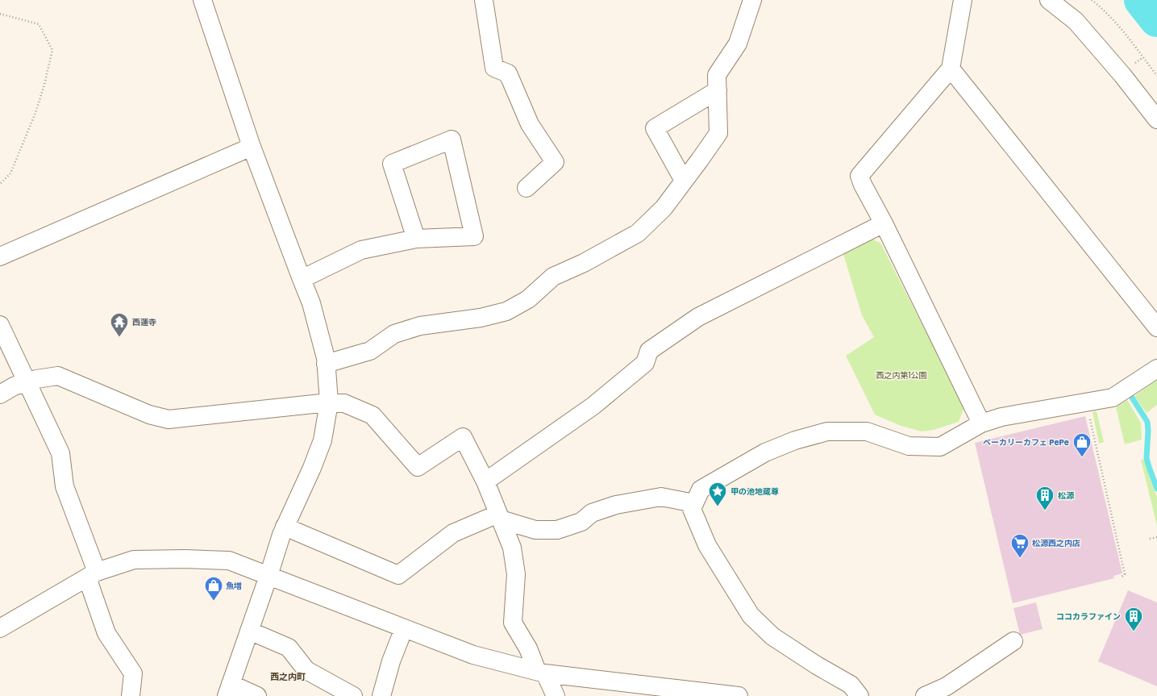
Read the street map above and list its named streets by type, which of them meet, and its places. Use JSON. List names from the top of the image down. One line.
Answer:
{"districts":["西之内町"],"parks":["西之内第1公園"],"places":{"temple":["西蓮寺"],"shop":["ベーカリーカフェ PePe","魚増"],"place":["甲の池地蔵尊"],"building":["松源","ココカラファイン"],"supermarket":["松源西之内店"]}}
